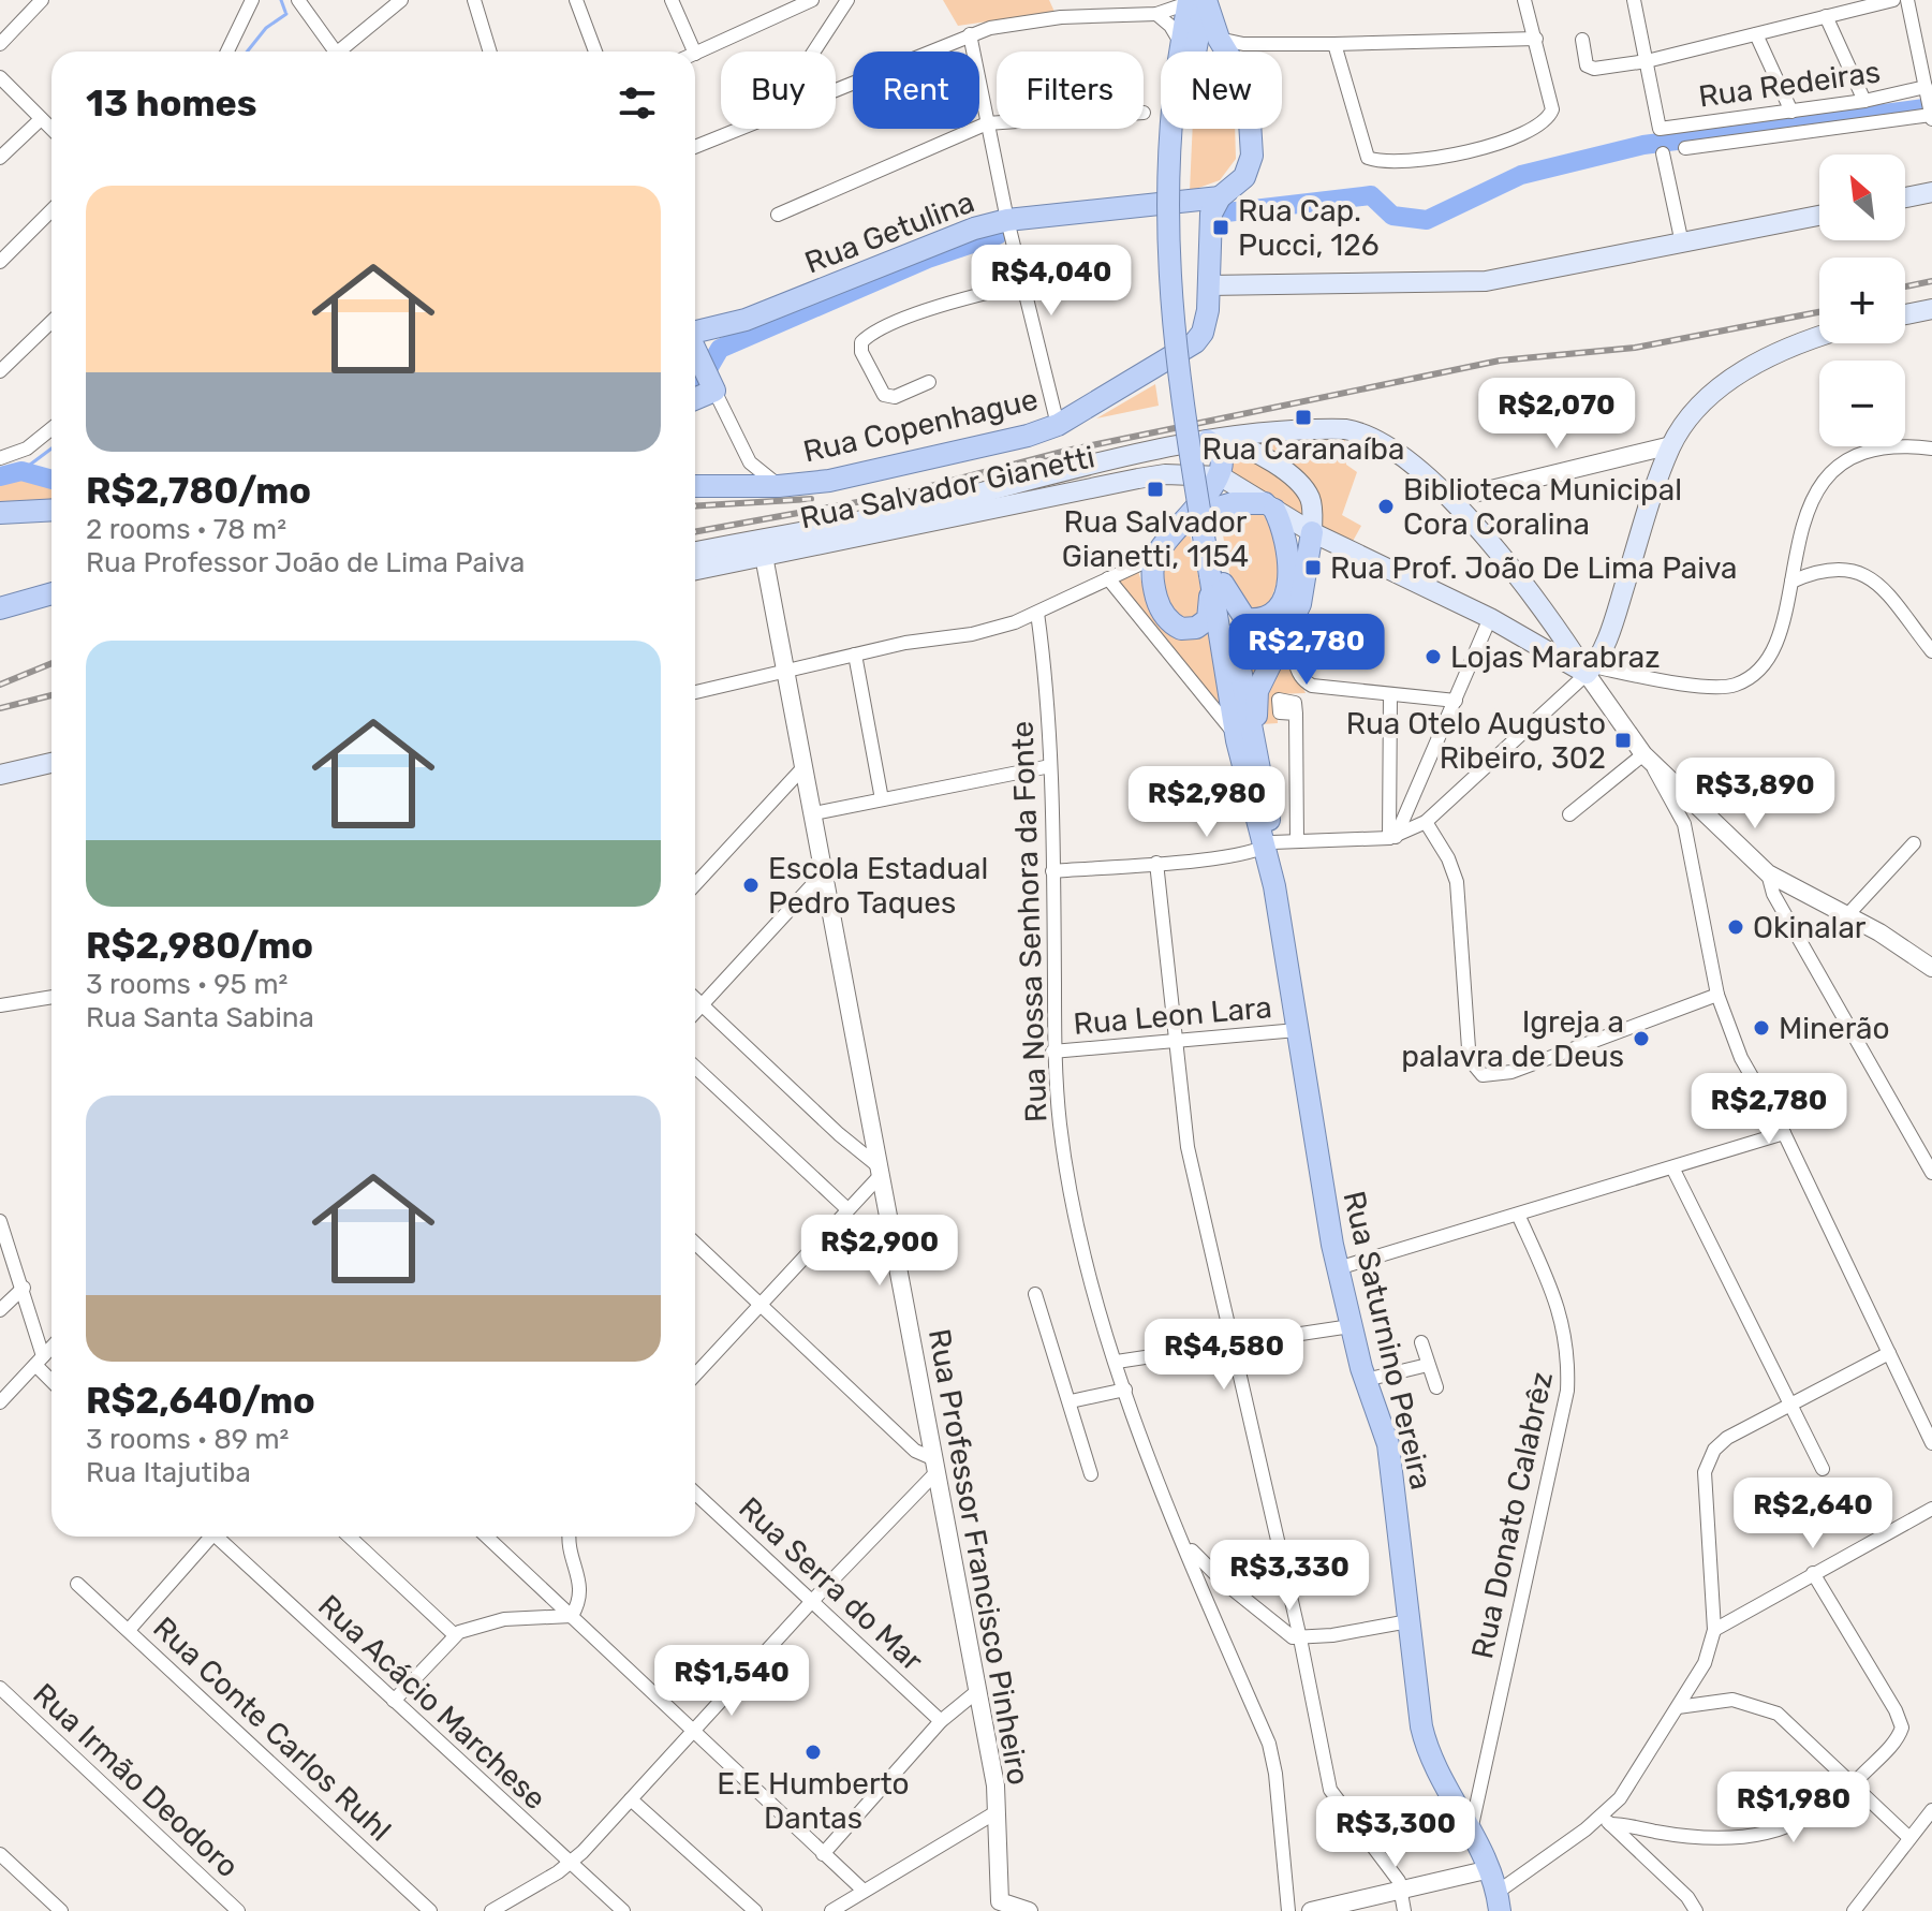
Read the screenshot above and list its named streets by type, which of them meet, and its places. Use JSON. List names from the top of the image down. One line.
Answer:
{"streets":{"main road":["Rua Getulina","Rua Copenhague","Rua Salvador Gianetti","Rua Saturnino Pereira"],"street":["Rua Redeiras","Rua Nossa Senhora da Fonte","Rua Leon Lara","Rua Donato Calabrêz","Rua Professor Francisco Pinheiro","Rua Serra do Mar","Rua Acácio Marchese","Rua Conte Carlos Ruhl","Rua Irmão Deodoro"]},"crossings":[["Rua Salvador Gianetti","Rua Professor Francisco Pinheiro"],["Rua Nossa Senhora da Fonte","Rua Leon Lara"],["Rua Leon Lara","Rua Saturnino Pereira"],["Rua Saturnino Pereira","Rua Donato Calabrêz"]],"places":{"transit":["Rua Cap. Pucci, 126","Rua Caranaíba","Rua Salvador Gianetti, 1154","Rua Prof. João De Lima Paiva","Rua Otelo Augusto Ribeiro, 302"],"other":["Biblioteca Municipal Cora Coralina","Lojas Marabraz","Escola Estadual Pedro Taques","Okinalar","Minerão","Igreja a palavra de Deus","E.E Humberto Dantas"]},"north":"top left","page":{"chip":["Buy","Rent","Filters","New"],"heading":"13 homes","map_buttons":["+","−"],"list":[{"name":"R$2,780/mo","note":"2 rooms · 78 m² · Rua Professor João de Lima Paiva"},{"name":"R$2,980/mo","note":"3 rooms · 95 m² · Rua Santa Sabina"},{"name":"R$2,640/mo","note":"3 rooms · 89 m² · Rua Itajutiba"}],"price":["R$4,040","R$2,070","R$2,780","R$3,890","R$2,980","R$2,780","R$2,900","R$4,580","R$2,640","R$3,330","R$1,540","R$1,980","R$3,300"]}}
